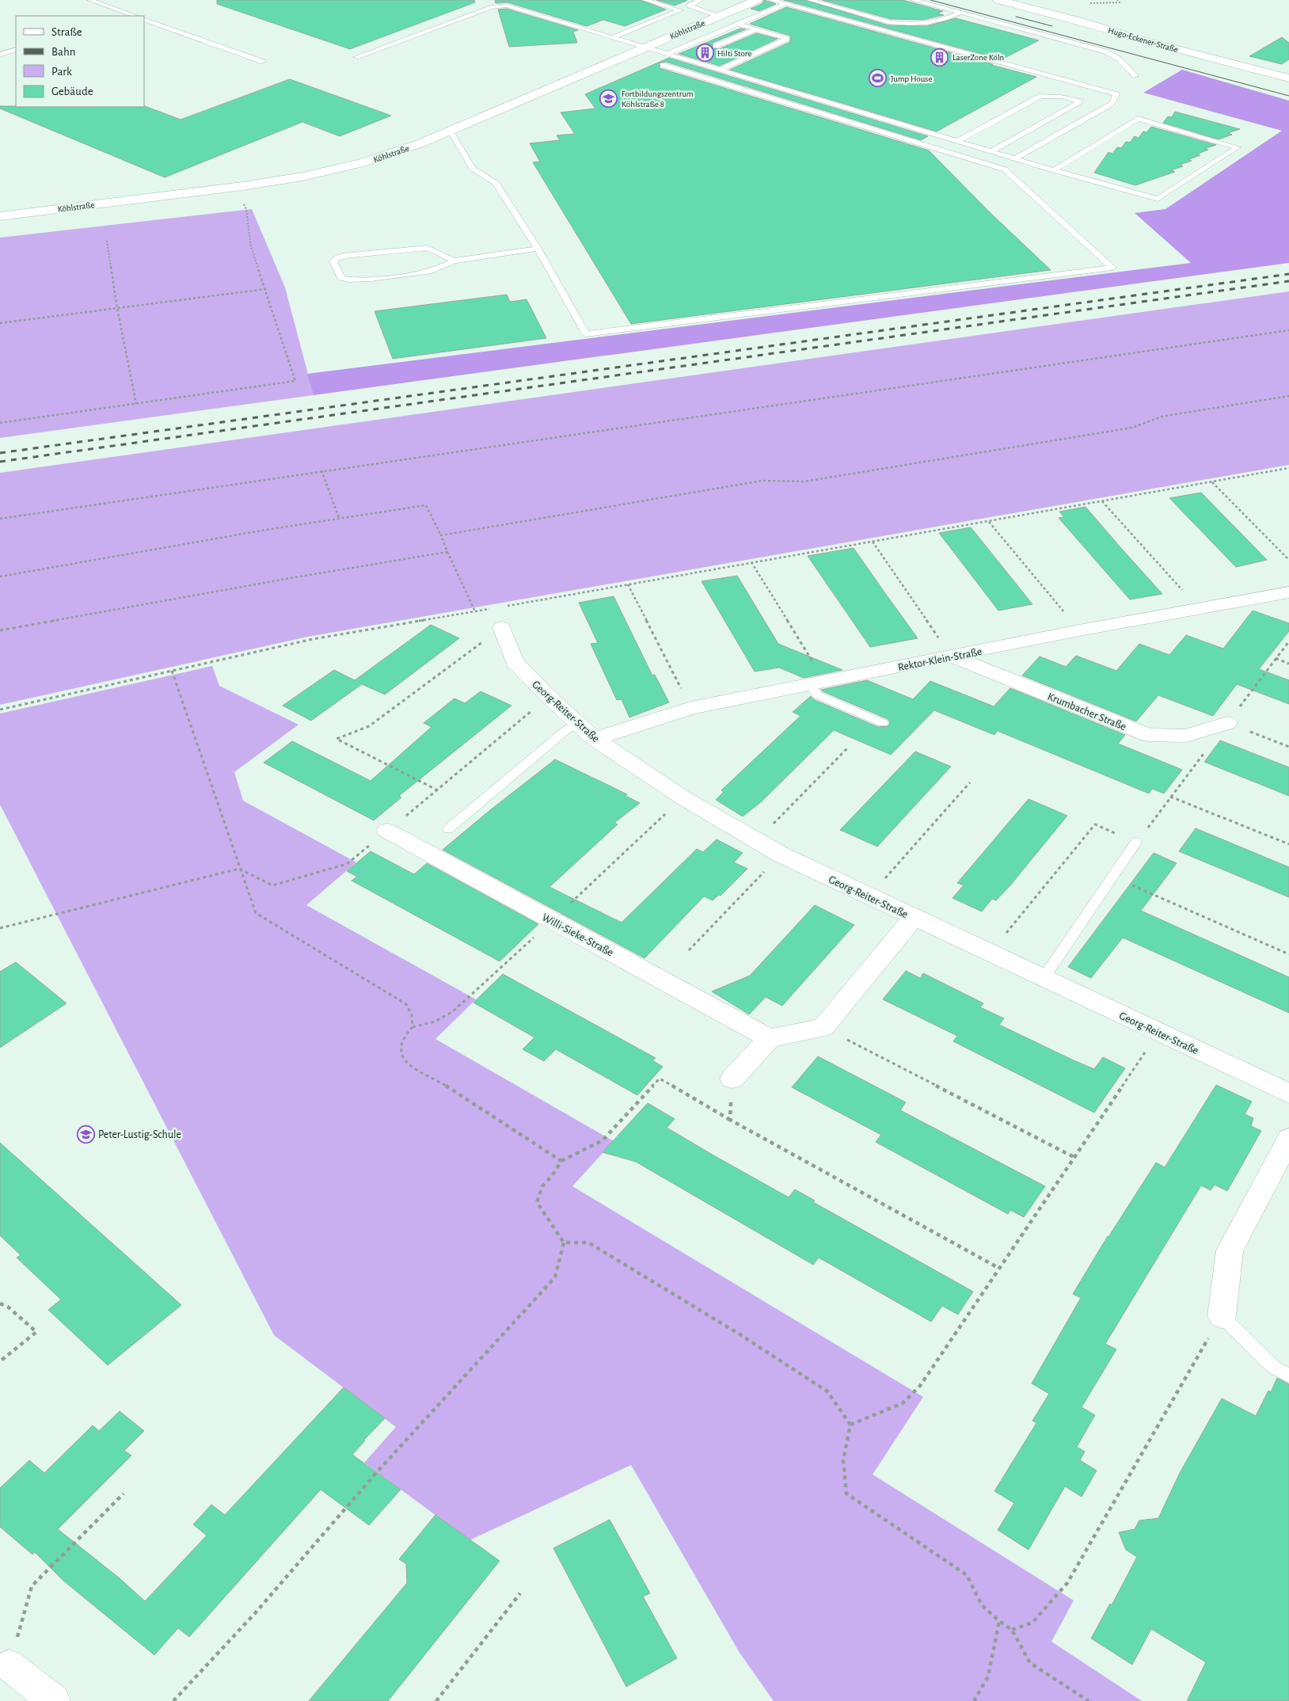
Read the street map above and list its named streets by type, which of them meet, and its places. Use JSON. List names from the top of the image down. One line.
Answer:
{"streets":{"street":["Köhlstraße","Hugo-Eckener-Straße","Rektor-Klein-Straße","Georg-Reiter-Straße","Krumbacher Straße","Willi-Sieke-Straße"]},"crossings":[["Rektor-Klein-Straße","Georg-Reiter-Straße"],["Rektor-Klein-Straße","Krumbacher Straße"]],"places":{"building":["Hilti Store","LaserZone Köln"],"sports":["Jump House"],"school or university":["Fortbildungszentrum Köhlstraße 8","Peter-Lustig-Schule"]},"legend":["Straße","Bahn","Park","Gebäude"]}
